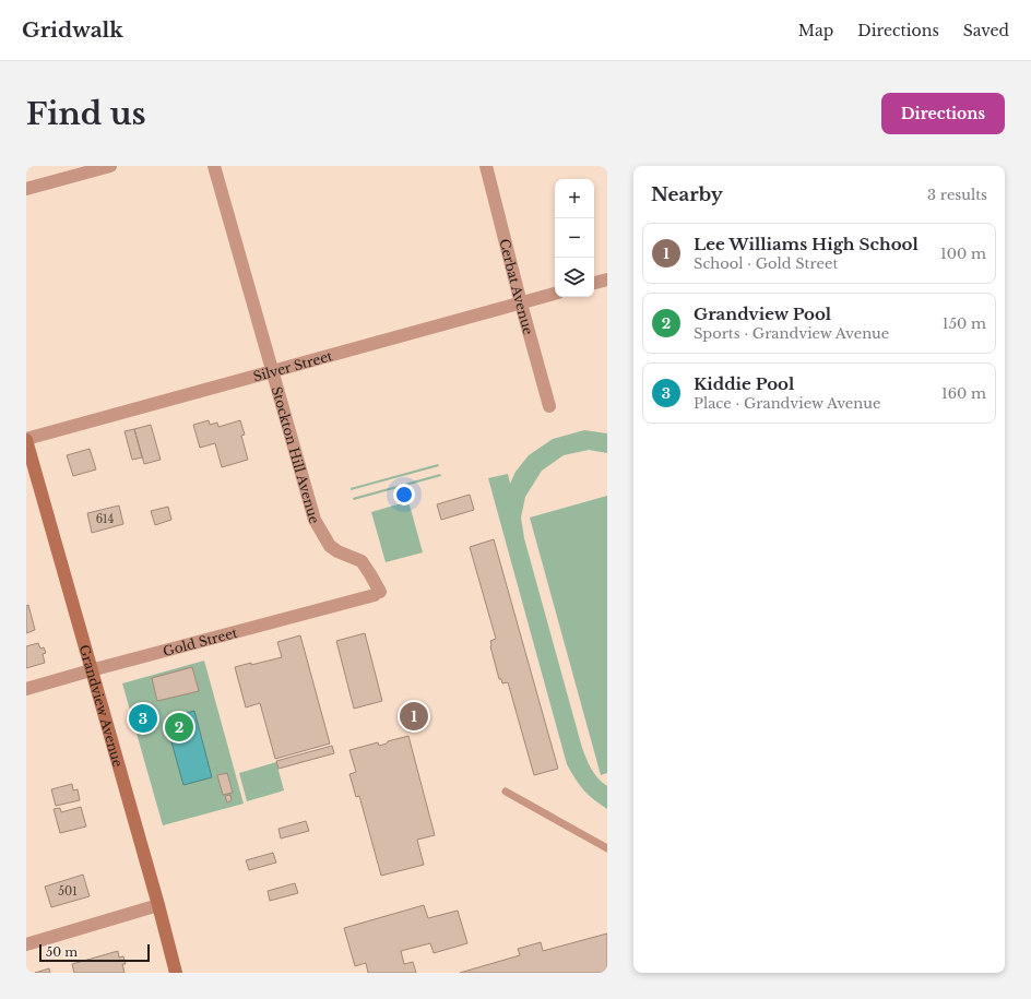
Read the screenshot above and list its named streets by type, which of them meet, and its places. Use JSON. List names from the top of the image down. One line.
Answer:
{"streets":{"main road":["Grandview Avenue"],"street":["Cerbat Avenue","Silver Street","Stockton Hill Avenue","Gold Street"]},"crossings":[["Cerbat Avenue","Silver Street"],["Silver Street","Stockton Hill Avenue"],["Silver Street","Grandview Avenue"],["Stockton Hill Avenue","Gold Street"],["Gold Street","Grandview Avenue"]],"house_numbers":["614","501"],"scale_bar":"50 m","page":{"header":"Gridwalk","nav":["Map","Directions","Saved"],"buttons":"Directions","title":"Find us","heading":["Nearby","3 results"],"map_buttons":["+","−"],"list":[{"mark":"1","name":"Lee Williams High School","note":"School · Gold Street","value":"100 m"},{"mark":"2","name":"Grandview Pool","note":"Sports · Grandview Avenue","value":"150 m"},{"mark":"3","name":"Kiddie Pool","note":"Place · Grandview Avenue","value":"160 m"}],"pins":["1","3","2"],"scale":"50 m"}}
